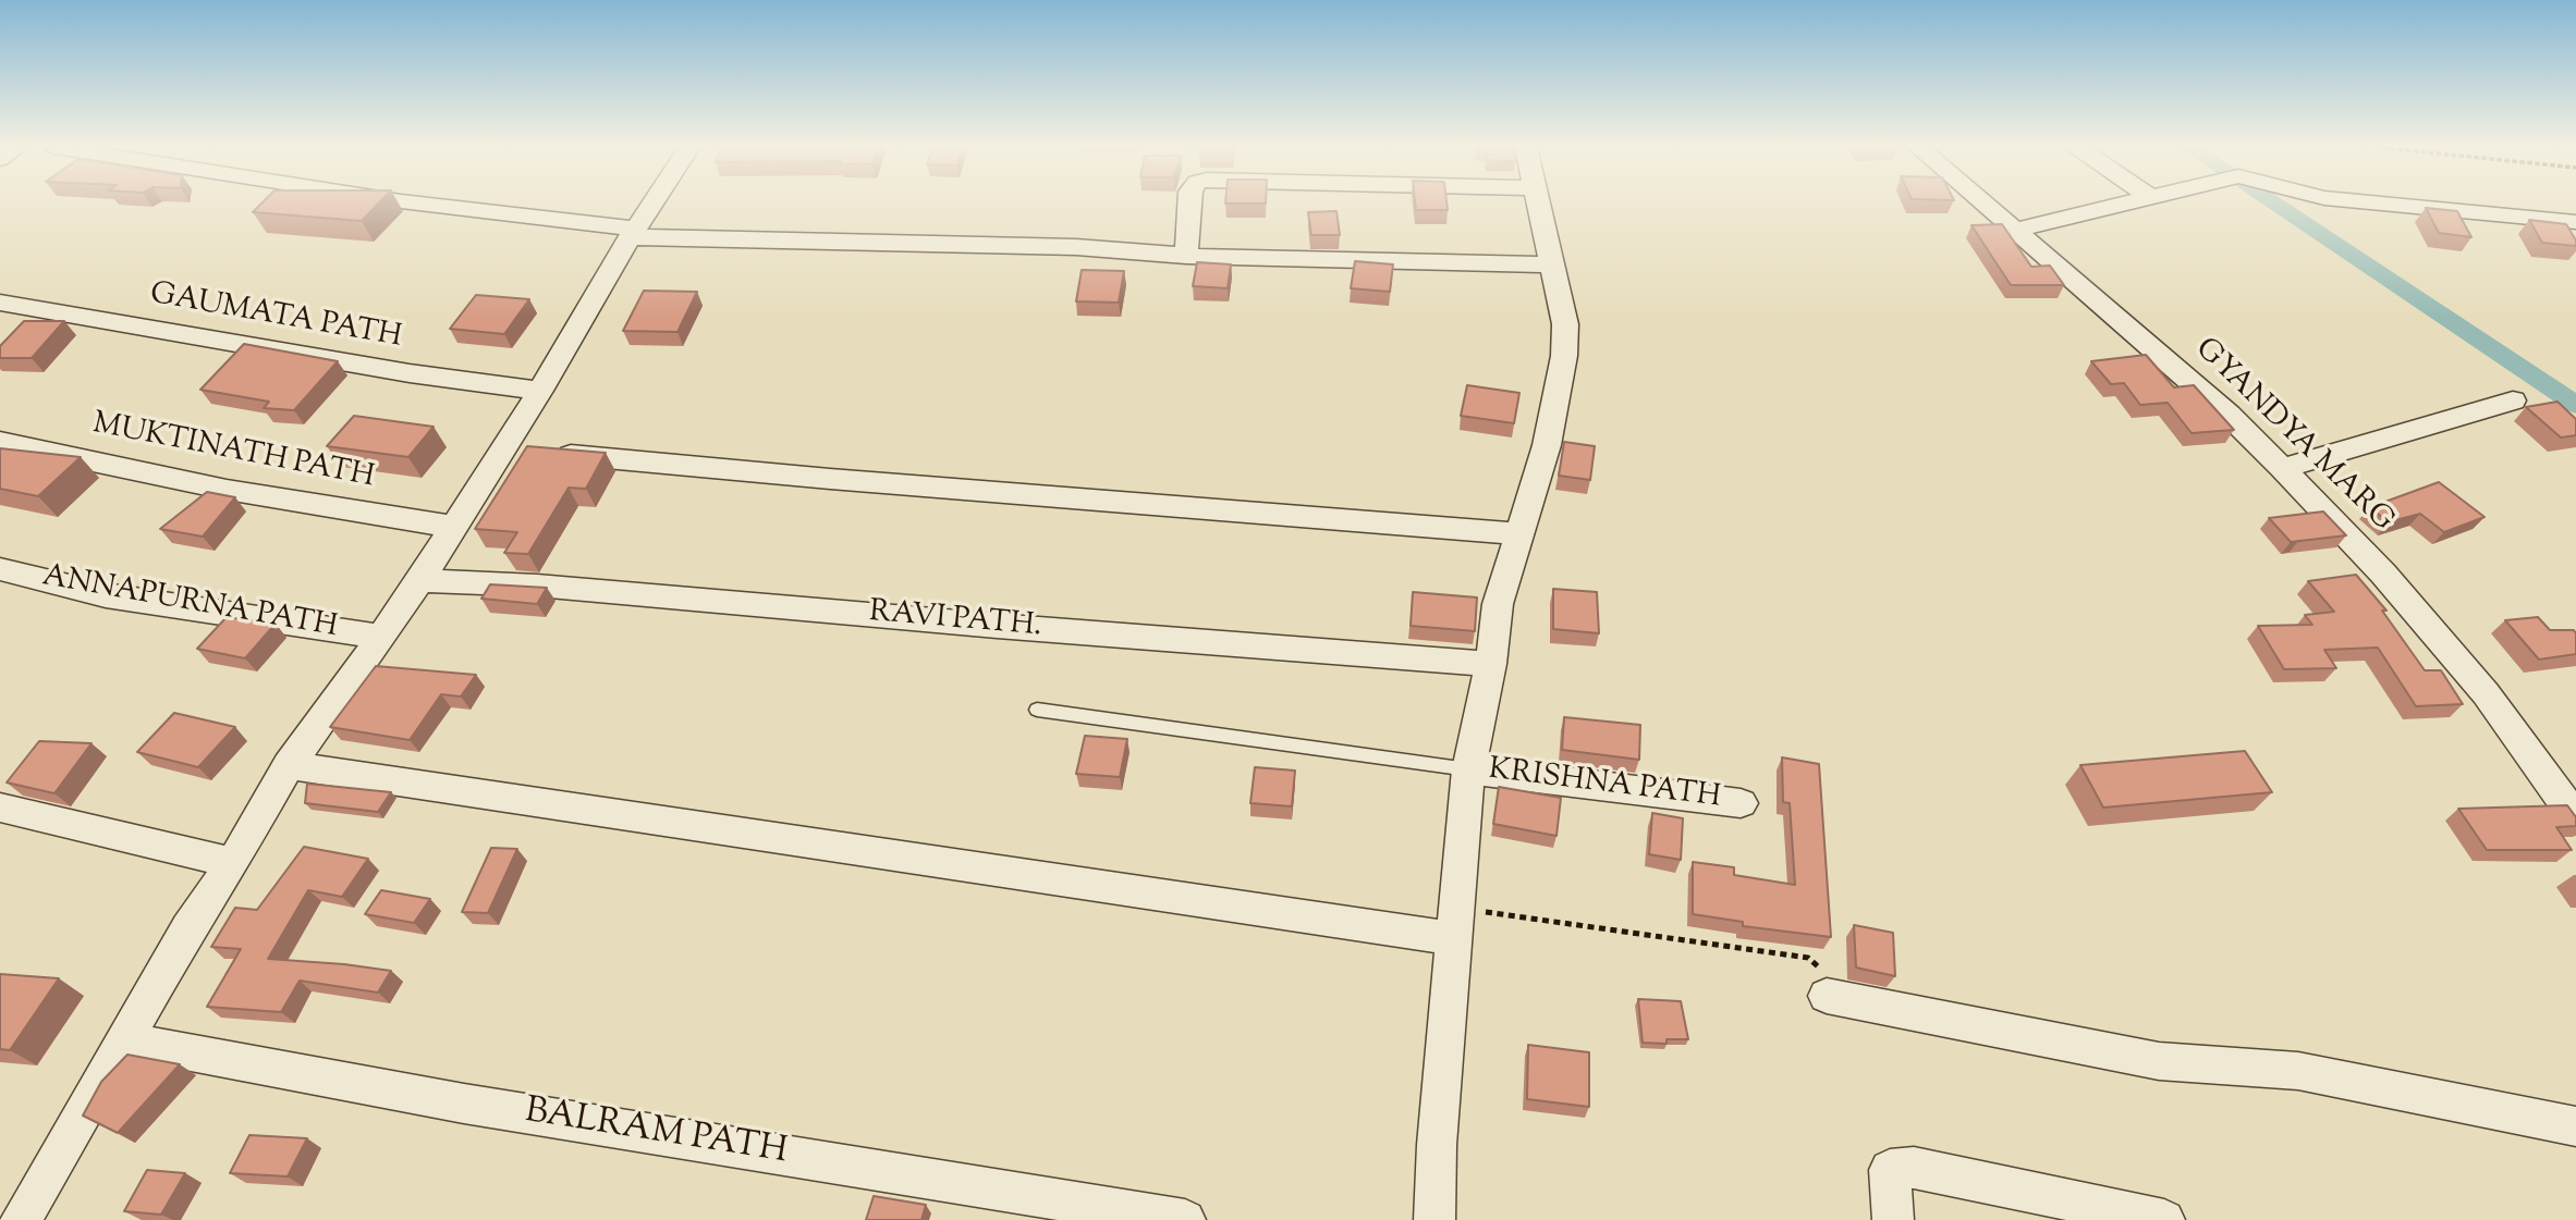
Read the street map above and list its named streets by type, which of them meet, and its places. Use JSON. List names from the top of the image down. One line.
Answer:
{"streets":{"street":["GAUMATA PATH","GYANDYA MARG","MUKTINATH PATH","ANNAPURNA PATH","RAVI PATH.","KRISHNA PATH","BALRAM PATH"]}}
